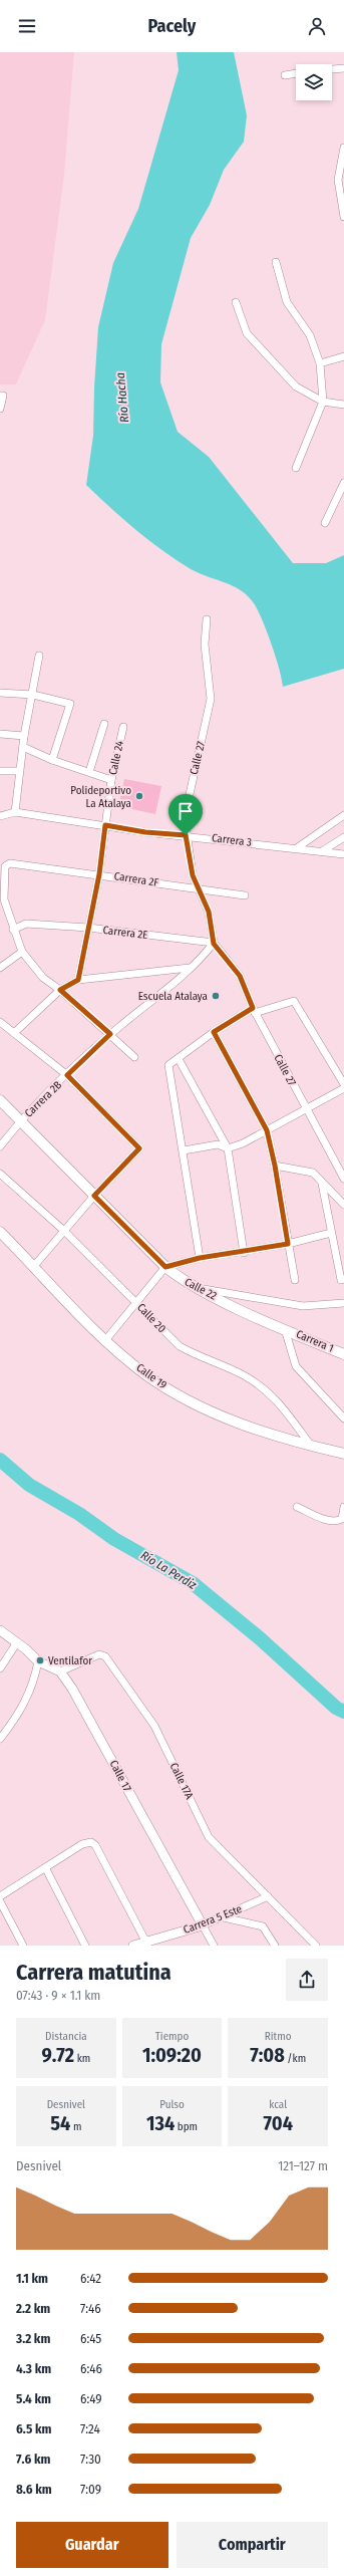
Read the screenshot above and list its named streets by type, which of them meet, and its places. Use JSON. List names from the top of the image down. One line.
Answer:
{"streets":{"main road":["Calle 22","Carrera 1","Calle 19","Calle 17","Carrera 5 Este"],"street":["Calle 24","Calle 27","Carrera 3","Carrera 2F","Carrera 2E","Carrera 2B","Calle 20","Calle 17A"]},"crossings":[["Calle 24","Carrera 3"],["Calle 24","Carrera 2F"],["Calle 24","Carrera 2E"],["Calle 27","Carrera 3"],["Calle 27","Carrera 2F"],["Calle 27","Carrera 2E"],["Calle 27","Carrera 2B"],["Carrera 2F","Carrera 2E"],["Carrera 2E","Carrera 2B"],["Carrera 2B","Calle 22"],["Calle 22","Carrera 1"],["Calle 20","Calle 19"],["Calle 17","Calle 17A"],["Calle 17","Carrera 5 Este"],["Calle 17A","Carrera 5 Este"]],"water":["Río Hacha","Río La Perdiz"],"places":["Polideportivo La Atalaya","Escuela Atalaya","Ventilafor"],"page":{"header":"Pacely","heading":["Carrera matutina","07:43 · 9 × 1.1 km"],"stats":[["Distancia","9.72 km"],["Tiempo","1:09:20"],["Ritmo","7:08 /km"],["Desnivel","54 m"],["Pulso","134 bpm"],["kcal","704"]],"chart":["Desnivel","121–127 m"],"list":[{"name":"1.1 km","note":"6:42"},{"name":"2.2 km","note":"7:46"},{"name":"3.2 km","note":"6:45"},{"name":"4.3 km","note":"6:46"},{"name":"5.4 km","note":"6:49"},{"name":"6.5 km","note":"7:24"},{"name":"7.6 km","note":"7:30"},{"name":"8.6 km","note":"7:09"}],"buttons":["Guardar","Compartir"]}}
